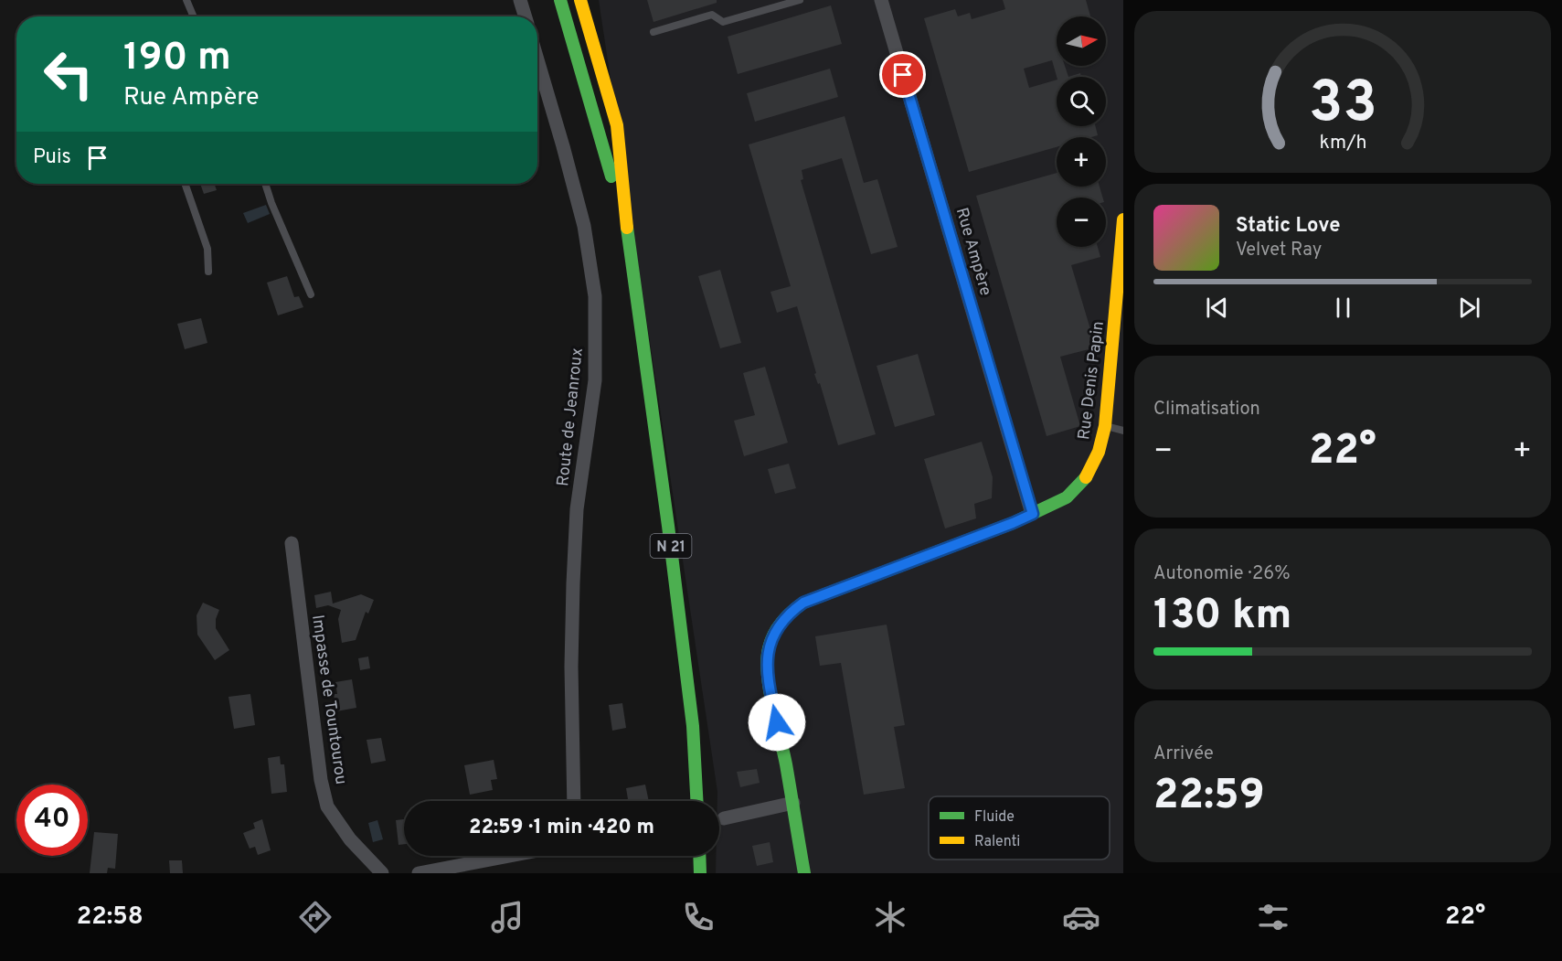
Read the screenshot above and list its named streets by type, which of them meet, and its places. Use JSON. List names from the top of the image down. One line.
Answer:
{"streets":{"main road":["Rue Denis Papin","N 21"],"street":["Rue Ampère","Route de Jeanroux","Impasse de Tountourou"]},"crossings":[["Rue Ampère","Rue Denis Papin"]],"legend":["Fluide","Ralenti"],"north":"right","page":{"map_buttons":["+","−"],"turn":["190 m","Rue Ampère"],"then":"Puis","song":["Static Love","Velvet Ray"],"tile":["Climatisation",["Autonomie · 26%","130 km"],["Arrivée","22:59"]],"heat":["−","22°","+"],"limit":"40","trip":"22:59 · 1 min · 420 m","tabs":["22:58","22°"],"gauge":["33","km/h"]}}
